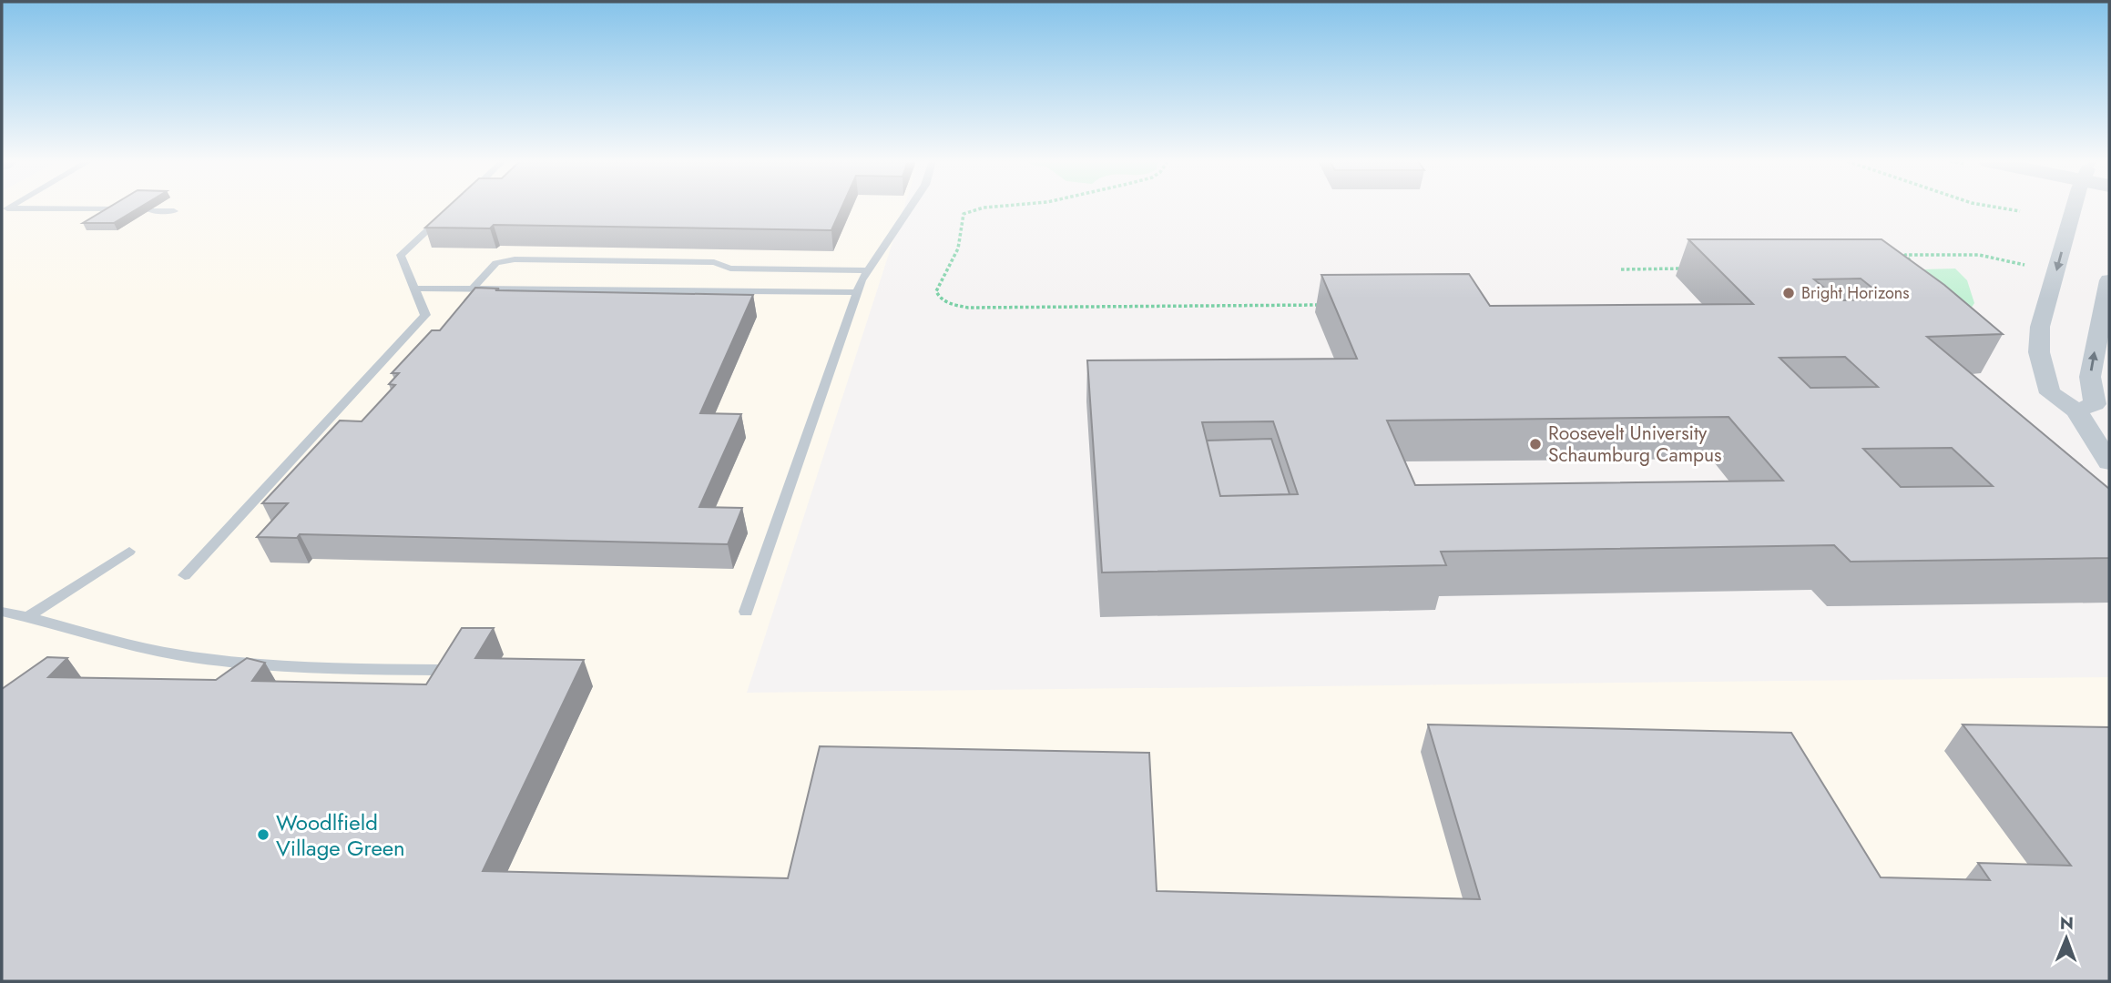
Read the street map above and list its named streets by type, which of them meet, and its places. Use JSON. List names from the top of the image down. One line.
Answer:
{"places":["Bright Horizons","Roosevelt University Schaumburg Campus","Woodlfield Village Green"],"north":"top"}
